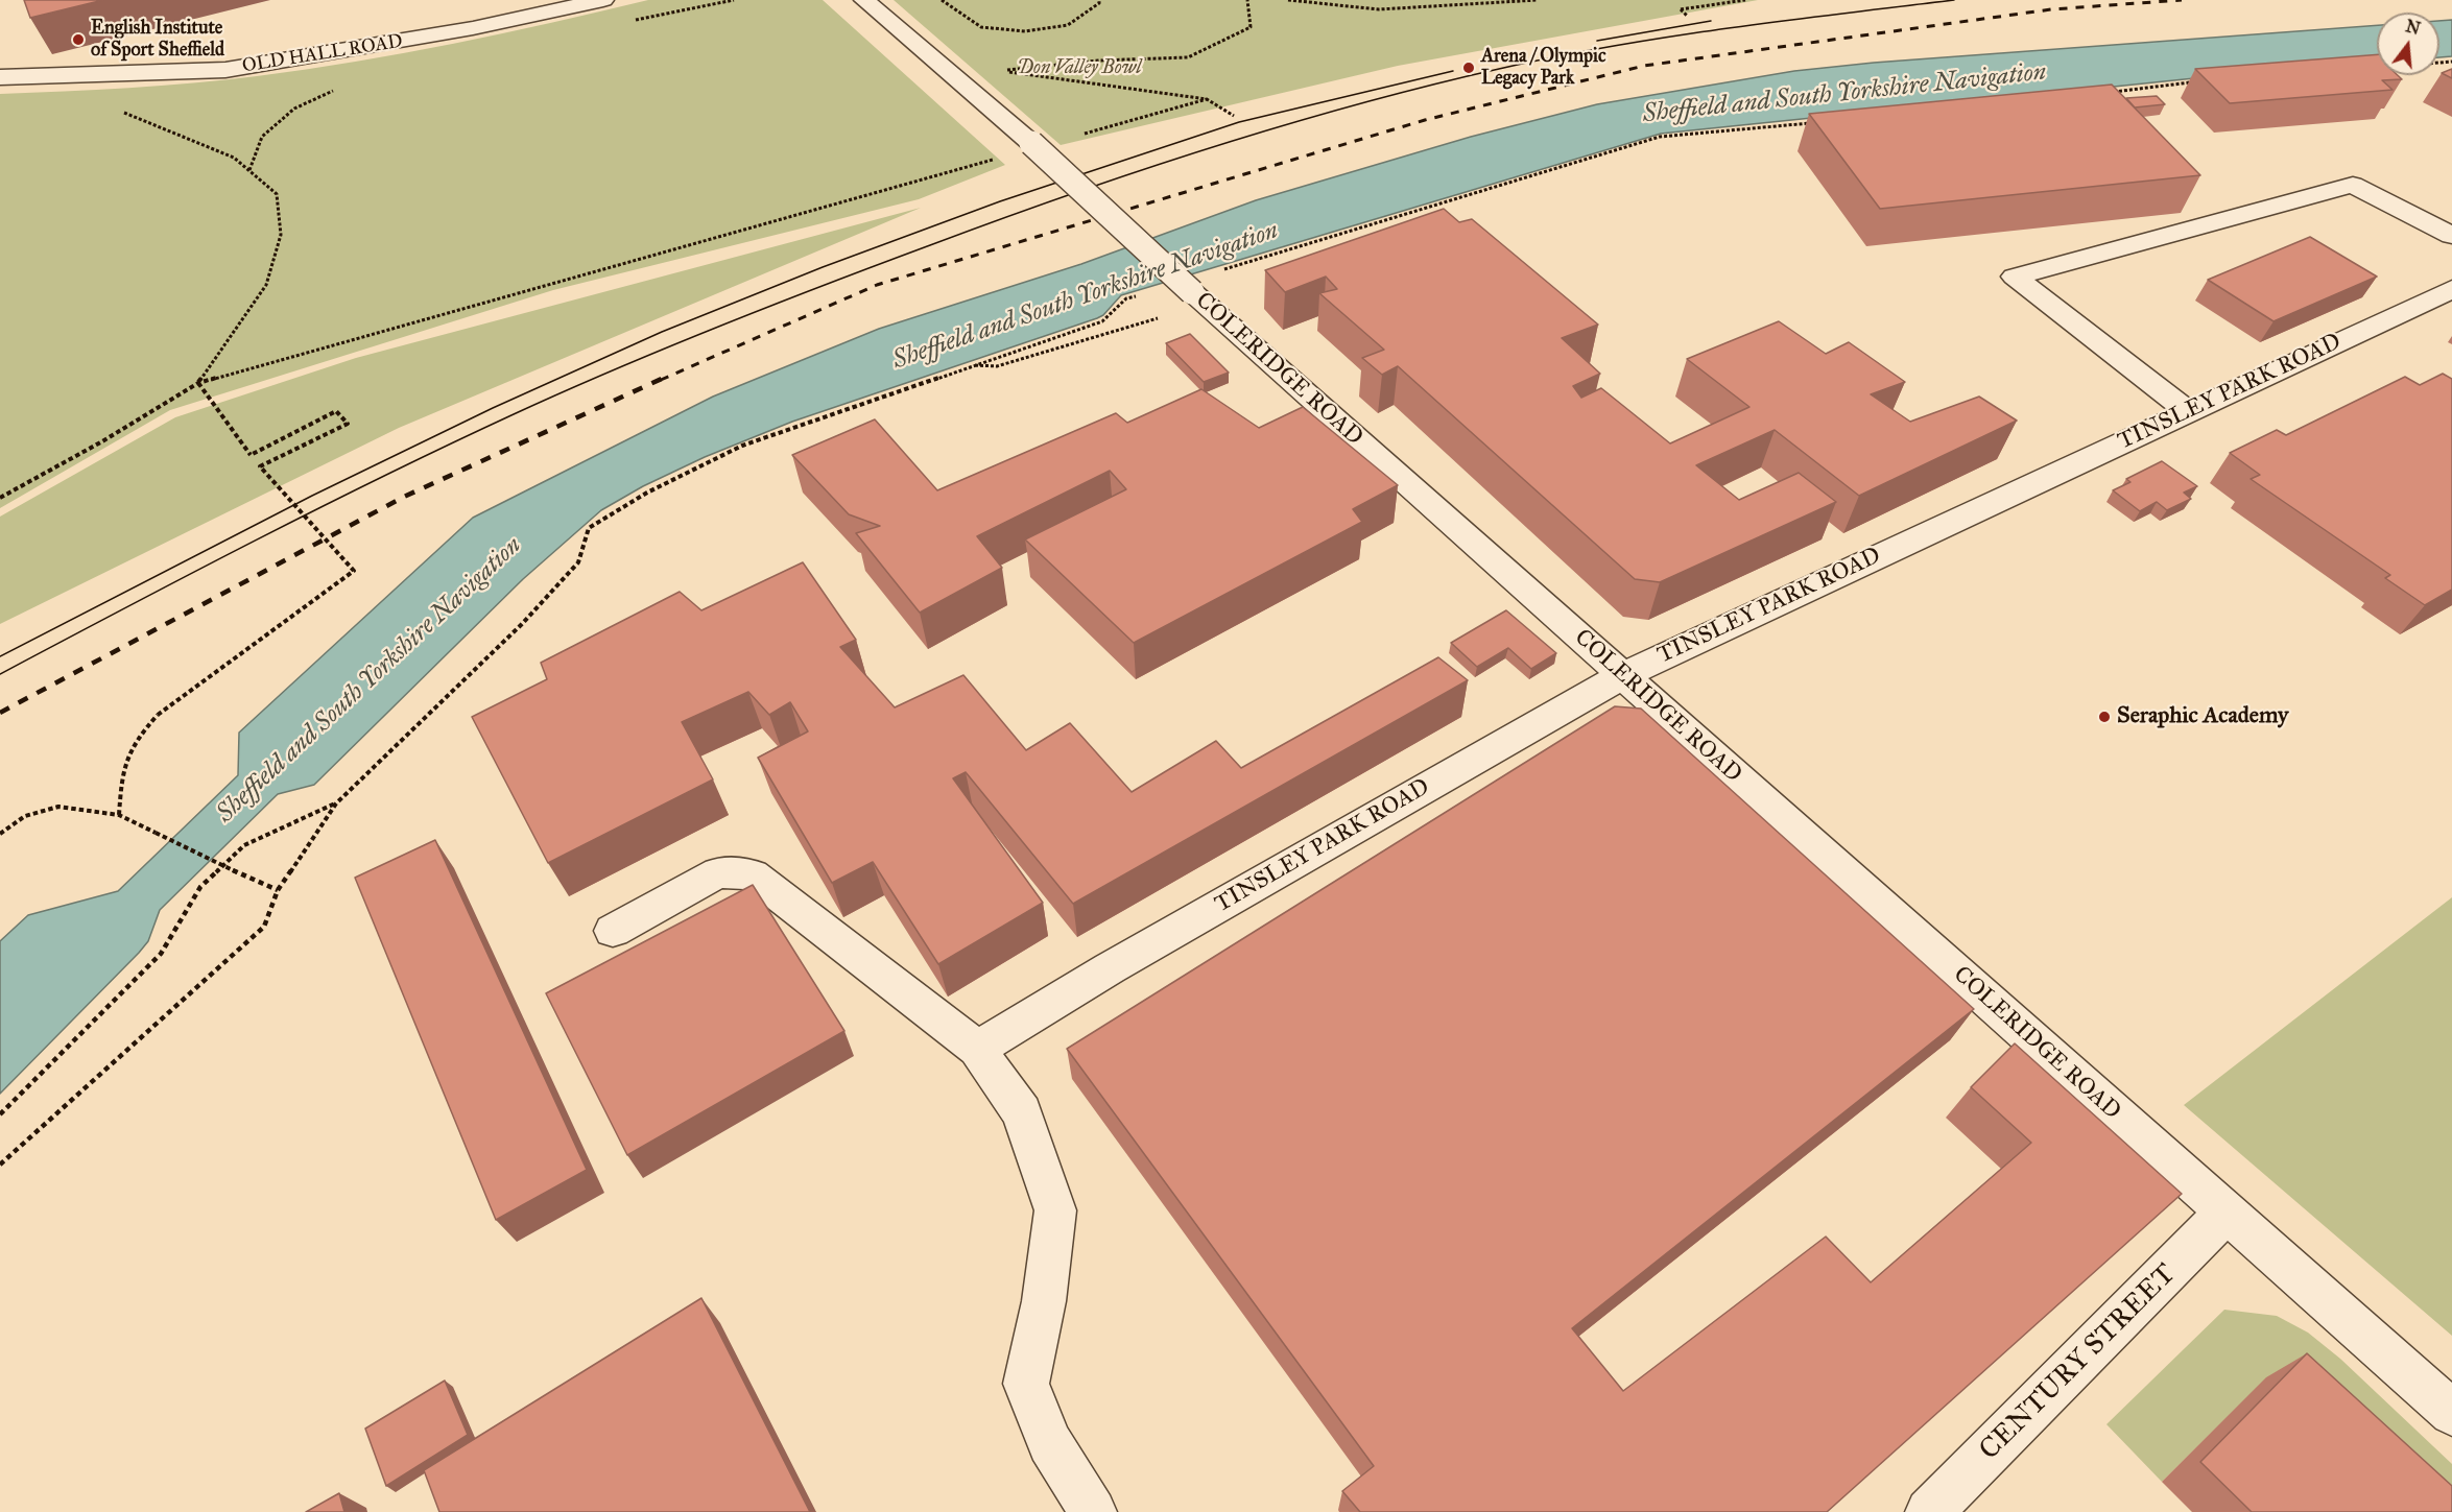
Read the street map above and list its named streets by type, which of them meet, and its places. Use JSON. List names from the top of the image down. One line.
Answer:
{"streets":{"street":["OLD HALL ROAD","COLERIDGE ROAD","TINSLEY PARK ROAD","CENTURY STREET"]},"crossings":[["COLERIDGE ROAD","TINSLEY PARK ROAD"],["COLERIDGE ROAD","CENTURY STREET"]],"water":["Sheffield and South Yorkshire Navigation"],"parks":["Don Valley Bowl"],"places":["English Institute of Sport Sheffield","Arena / Olympic Legacy Park","Seraphic Academy"],"north":"top"}
